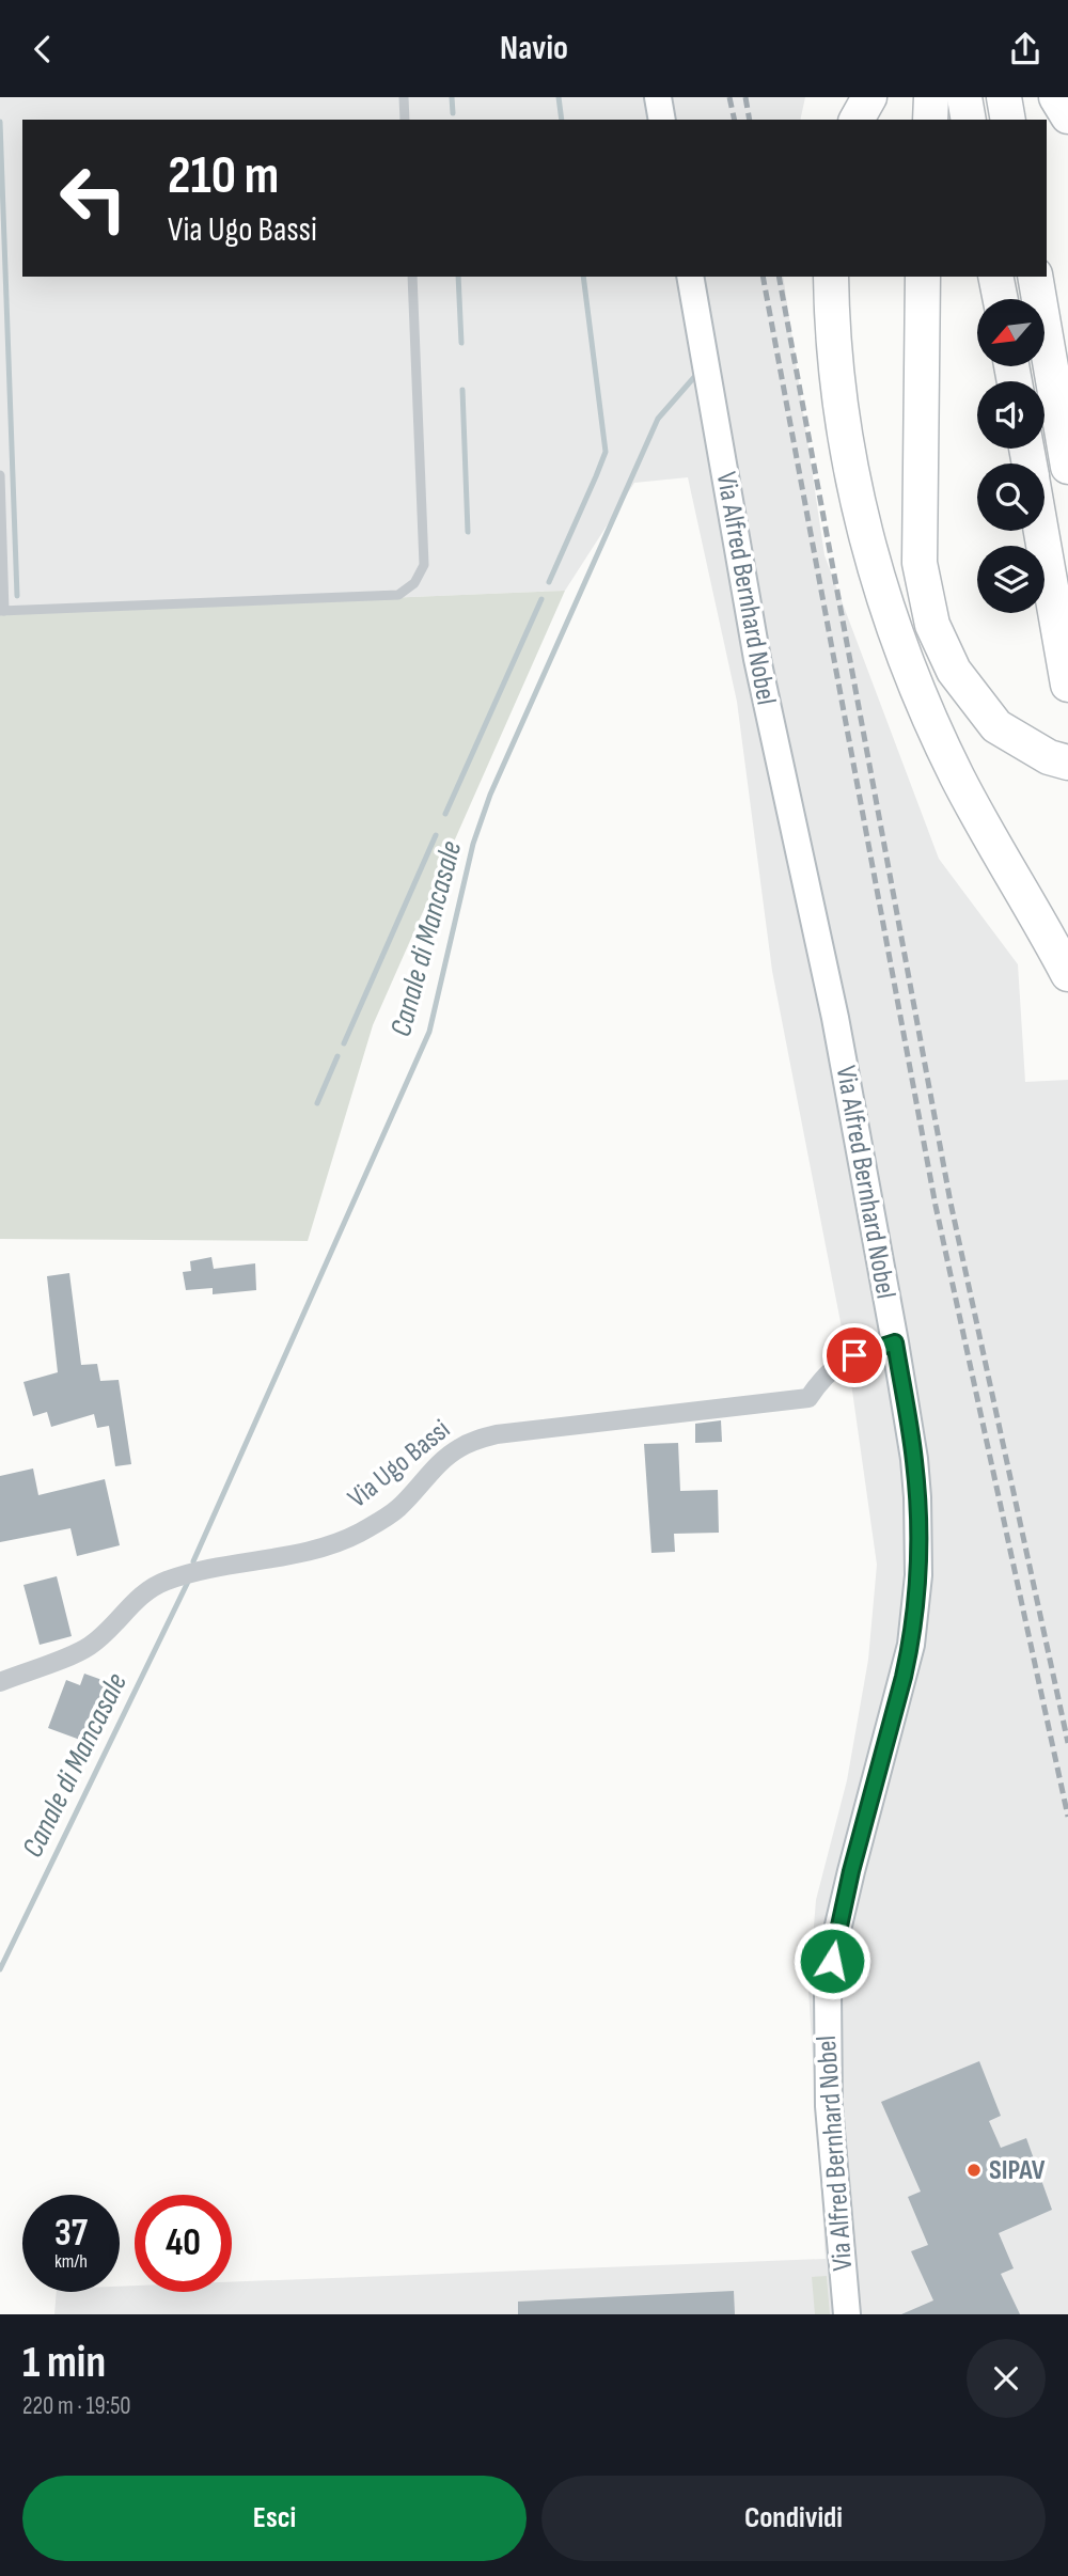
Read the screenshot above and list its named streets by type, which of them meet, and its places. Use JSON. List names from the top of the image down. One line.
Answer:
{"streets":{"street":["Via Alfred Bernhard Nobel","Via Ugo Bassi"]},"crossings":[["Via Alfred Bernhard Nobel","Via Ugo Bassi"]],"water":["Canale di Mancasale"],"places":["SIPAV"],"north":"bottom left","page":{"header":"Navio","turn":["210 m","Via Ugo Bassi"],"speed":"37 km/h","limit":"40","heading":["1 min","220 m · 19:50"],"buttons":["Esci","Condividi"]}}
